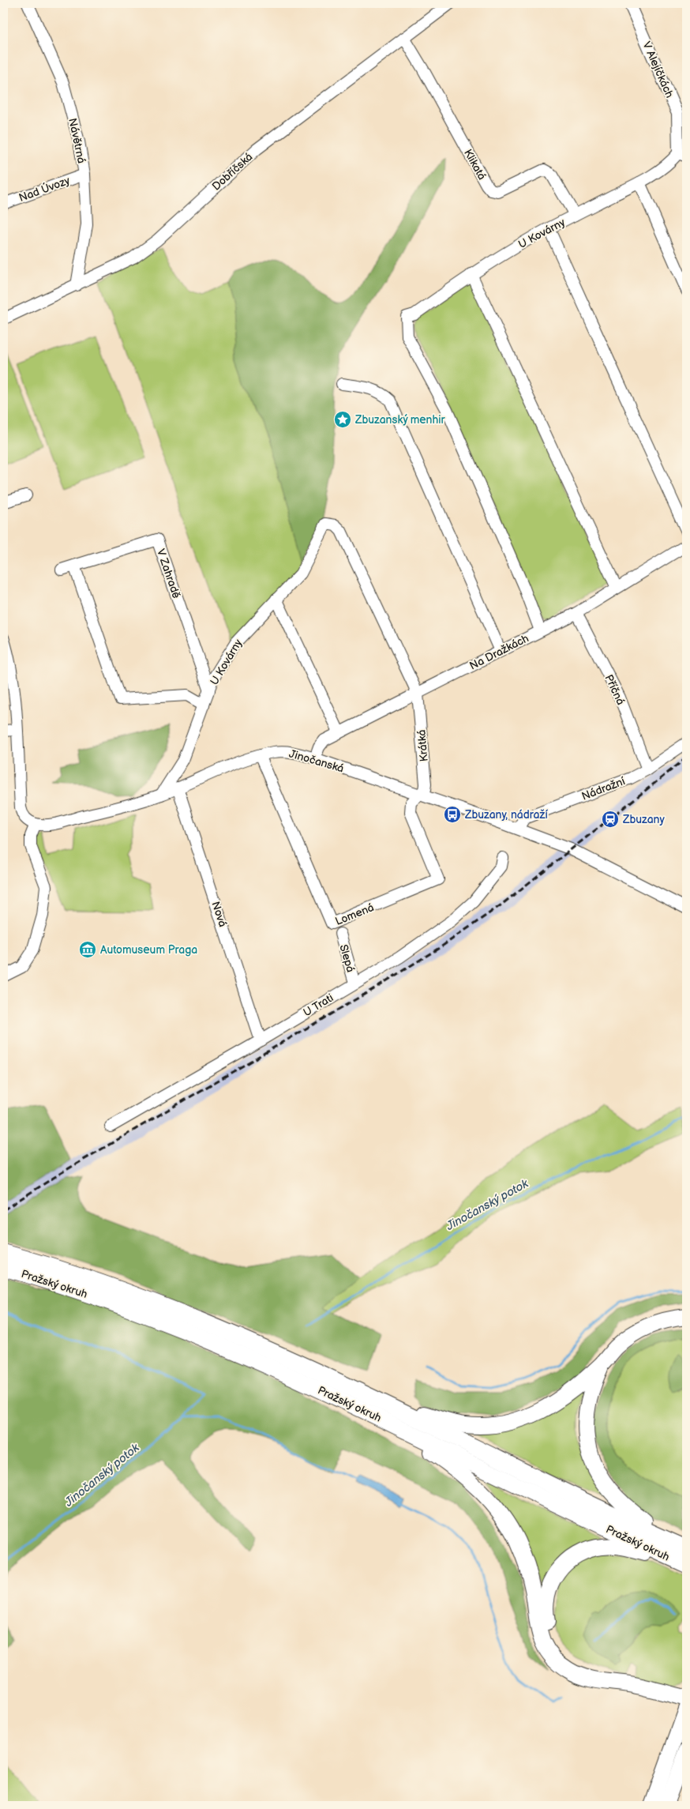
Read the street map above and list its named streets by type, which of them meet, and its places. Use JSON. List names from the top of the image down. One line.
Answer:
{"streets":{"highway":["Pražský okruh"],"street":["V Alejíčkách","Návětrná","Klikatá","Dobříčská","Nad Úvozy","U Kovárny","V Zahradě","Na Dražkách","Příčná","Krátká","Jinočanská","Nádražní","Nová","Lomená","Slepá","U Trati"]},"crossings":[["V Alejíčkách","U Kovárny"],["Návětrná","Dobříčská"],["Návětrná","Nad Úvozy"],["Klikatá","Dobříčská"],["Klikatá","U Kovárny"],["U Kovárny","V Zahradě"],["U Kovárny","Na Dražkách"],["U Kovárny","Krátká"],["U Kovárny","Jinočanská"],["Na Dražkách","Příčná"],["Na Dražkách","Krátká"],["Na Dražkách","Jinočanská"],["Příčná","Nádražní"],["Krátká","Jinočanská"],["Krátká","Lomená"],["Jinočanská","Nádražní"],["Jinočanská","Nová"],["Jinočanská","Lomená"],["Nová","U Trati"],["Slepá","U Trati"]],"water":["Jinočanský potok"],"places":{"place":["Zbuzanský menhir"],"bus stop":["Zbuzany, nádraží"],"station":["Zbuzany"],"museum":["Automuseum Praga"]}}
